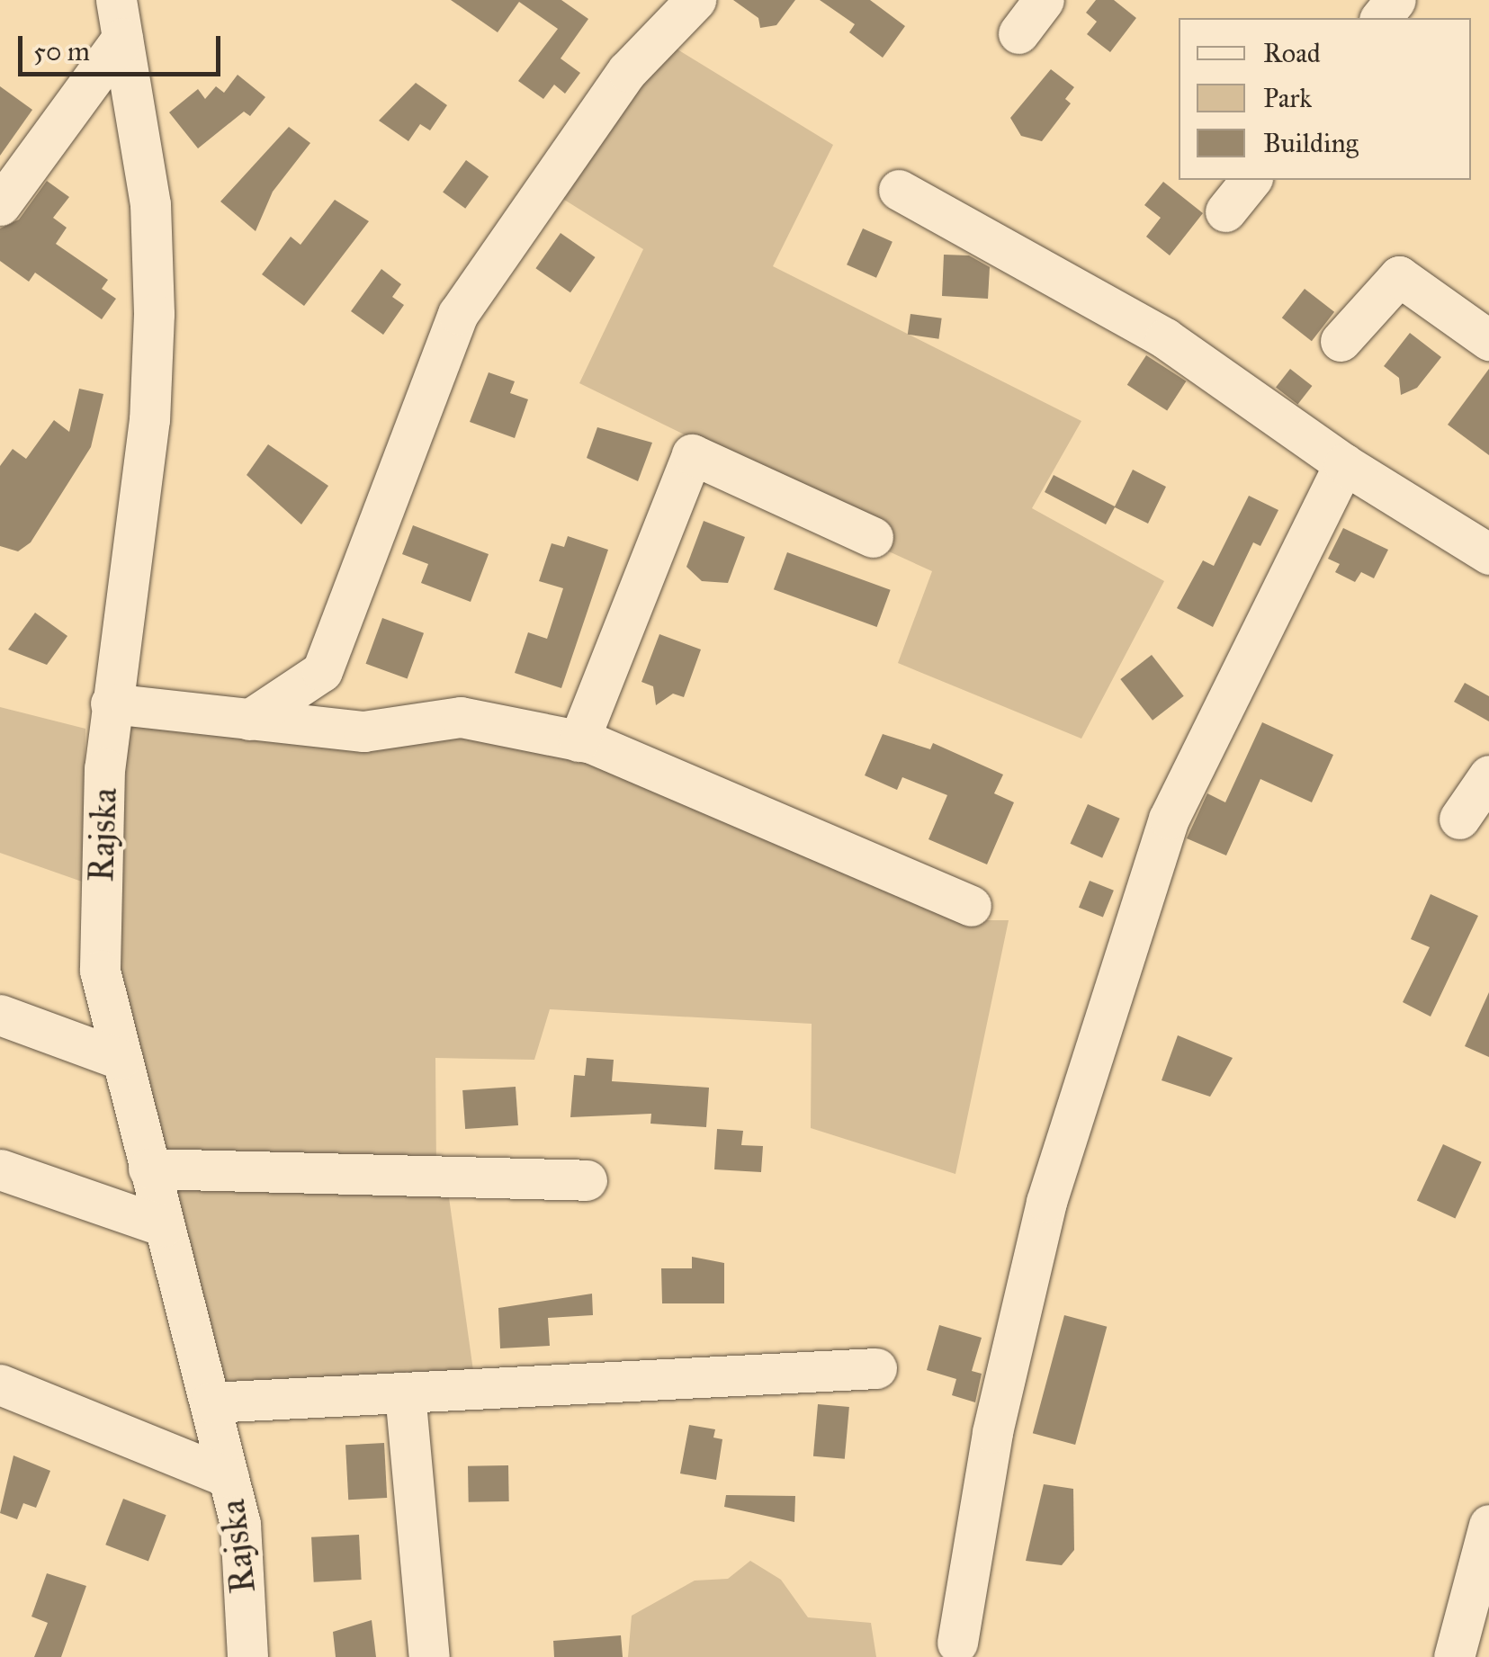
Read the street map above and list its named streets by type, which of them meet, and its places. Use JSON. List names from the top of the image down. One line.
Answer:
{"streets":{"street":["Rajska"]},"legend":["Road","Park","Building"],"scale_bar":"50 m"}
